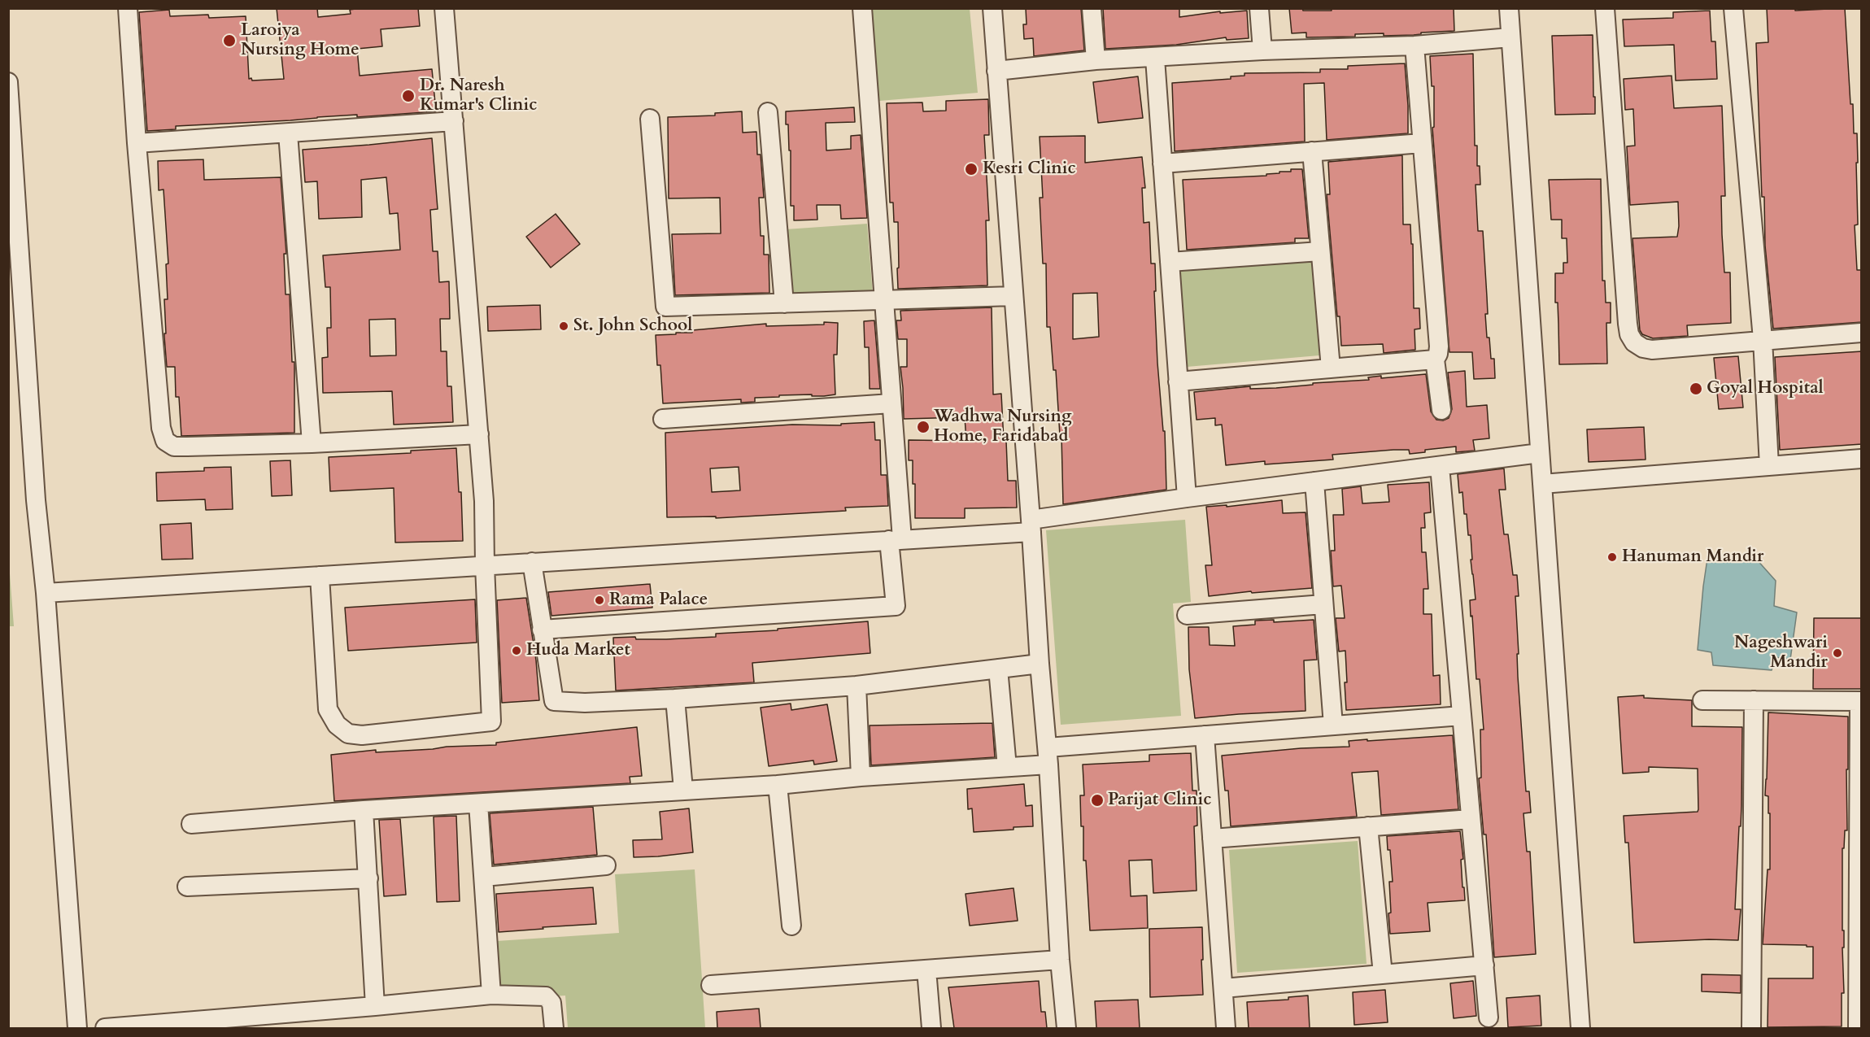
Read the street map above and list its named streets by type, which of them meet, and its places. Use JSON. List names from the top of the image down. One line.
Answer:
{"places":["Laroiya Nursing Home","Dr. Naresh Kumar's Clinic","Kesri Clinic","St. John School","Goyal Hospital","Wadhwa Nursing Home, Faridabad","Hanuman Mandir","Rama Palace","Huda Market","Nageshwari Mandir","Parijat Clinic"]}
